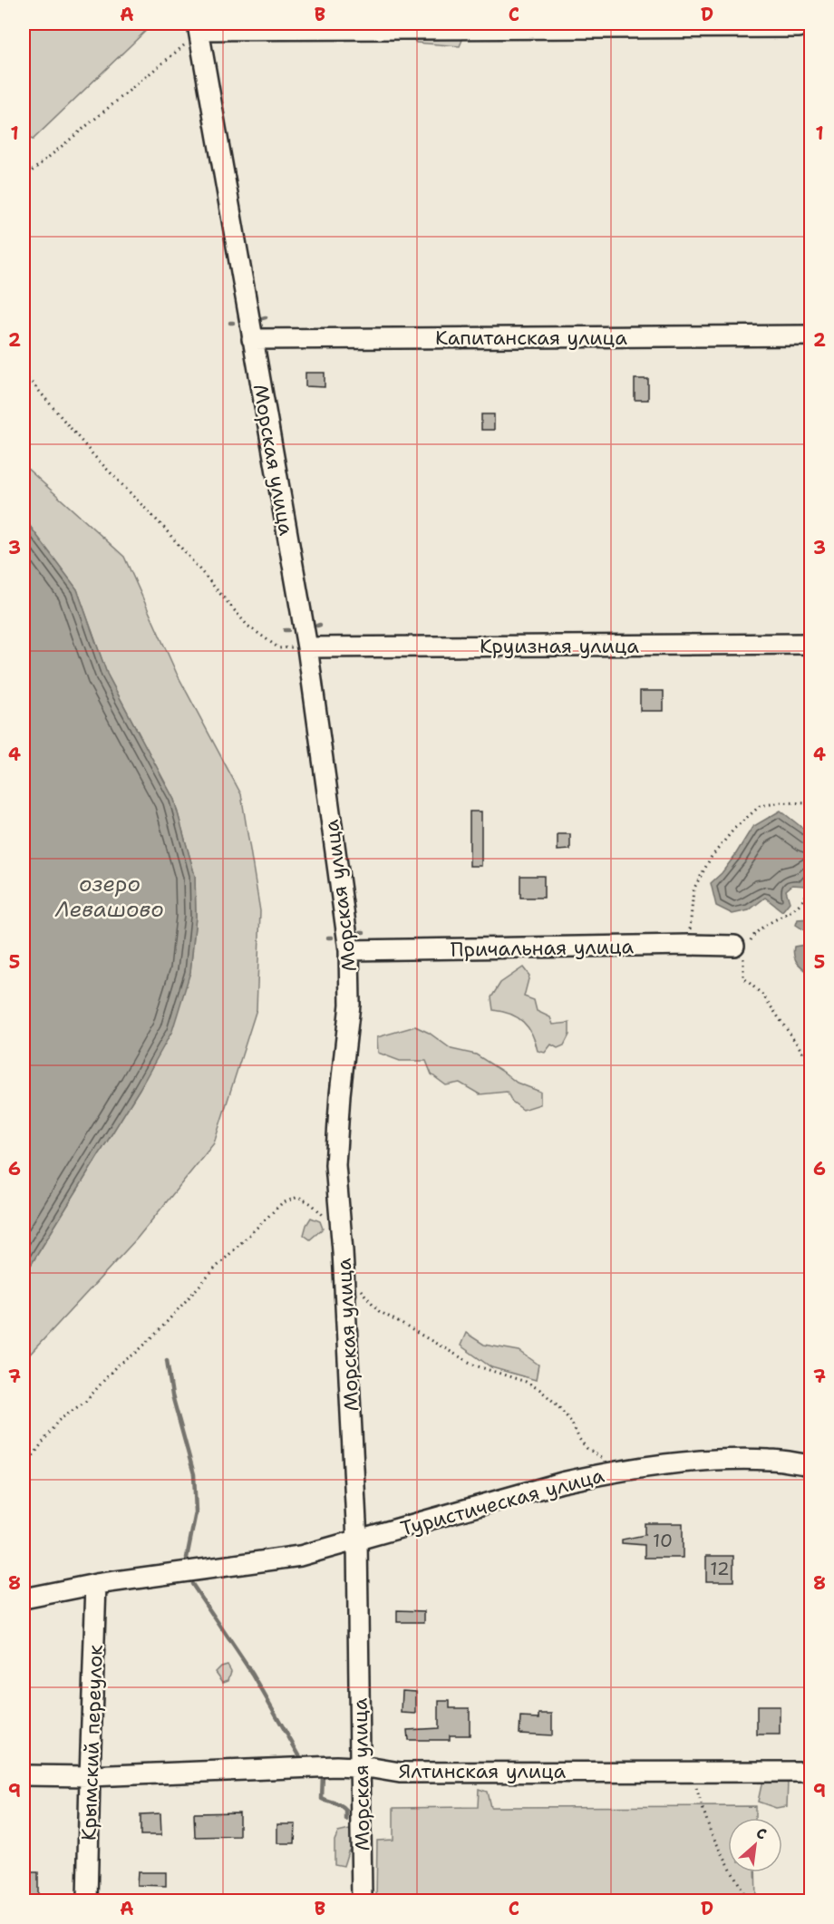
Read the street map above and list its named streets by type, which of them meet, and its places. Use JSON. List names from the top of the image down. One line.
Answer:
{"streets":{"street":["Капитанская улица","Морская улица","Круизная улица","Причальная улица","Туристическая улица","Крымский переулок","Ялтинская улица"]},"crossings":[["Капитанская улица","Морская улица"],["Морская улица","Круизная улица"],["Морская улица","Причальная улица"],["Морская улица","Туристическая улица"],["Морская улица","Ялтинская улица"],["Туристическая улица","Крымский переулок"],["Крымский переулок","Ялтинская улица"]],"water":["озеро Левашово"],"house_numbers":["10","12"],"north":"top right","grid":{"columns":["A","B","C","D"],"rows":["1","2","3","4","5","6","7","8","9"]}}
